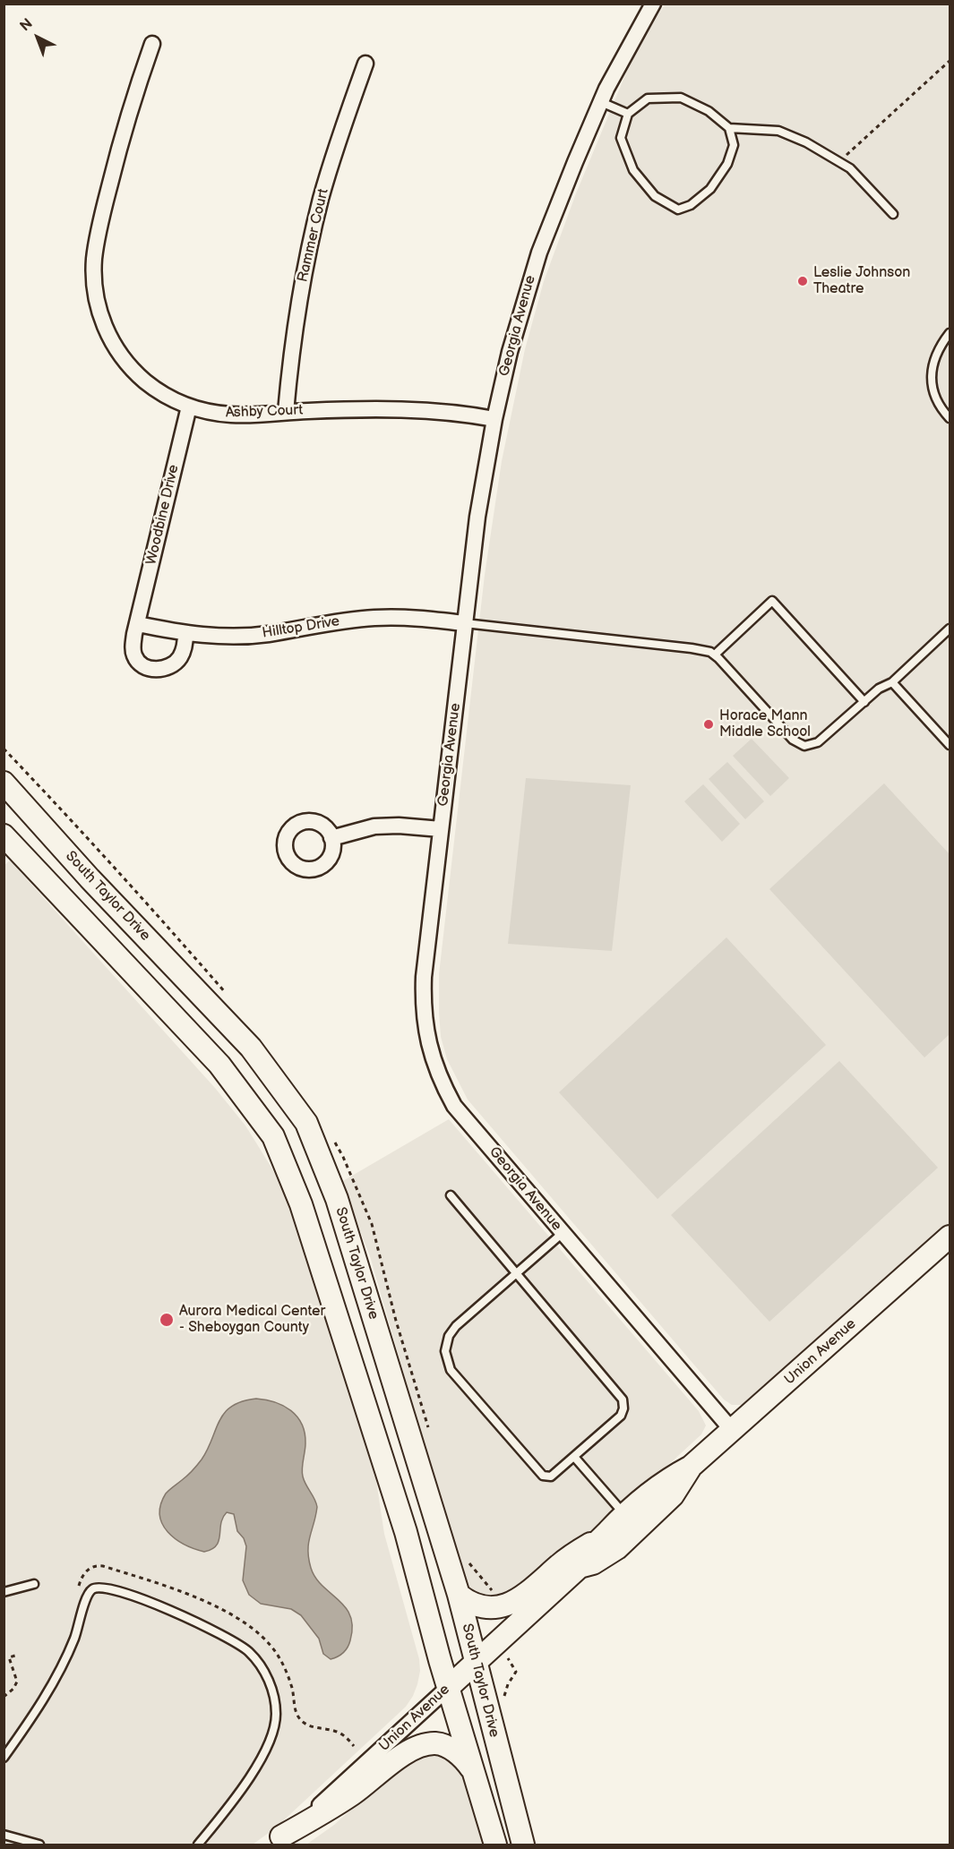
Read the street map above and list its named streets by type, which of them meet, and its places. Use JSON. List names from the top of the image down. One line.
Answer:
{"streets":{"main road":["South Taylor Drive","Union Avenue"],"street":["Rammer Court","Georgia Avenue","Ashby Court","Woodbine Drive","Hilltop Drive"]},"crossings":[["Rammer Court","Ashby Court"],["Georgia Avenue","Ashby Court"],["Georgia Avenue","Hilltop Drive"],["Georgia Avenue","Union Avenue"],["Ashby Court","Woodbine Drive"],["Woodbine Drive","Hilltop Drive"],["South Taylor Drive","Union Avenue"]],"places":["Leslie Johnson Theatre","Horace Mann Middle School","Aurora Medical Center - Sheboygan County"],"north":"top left"}
